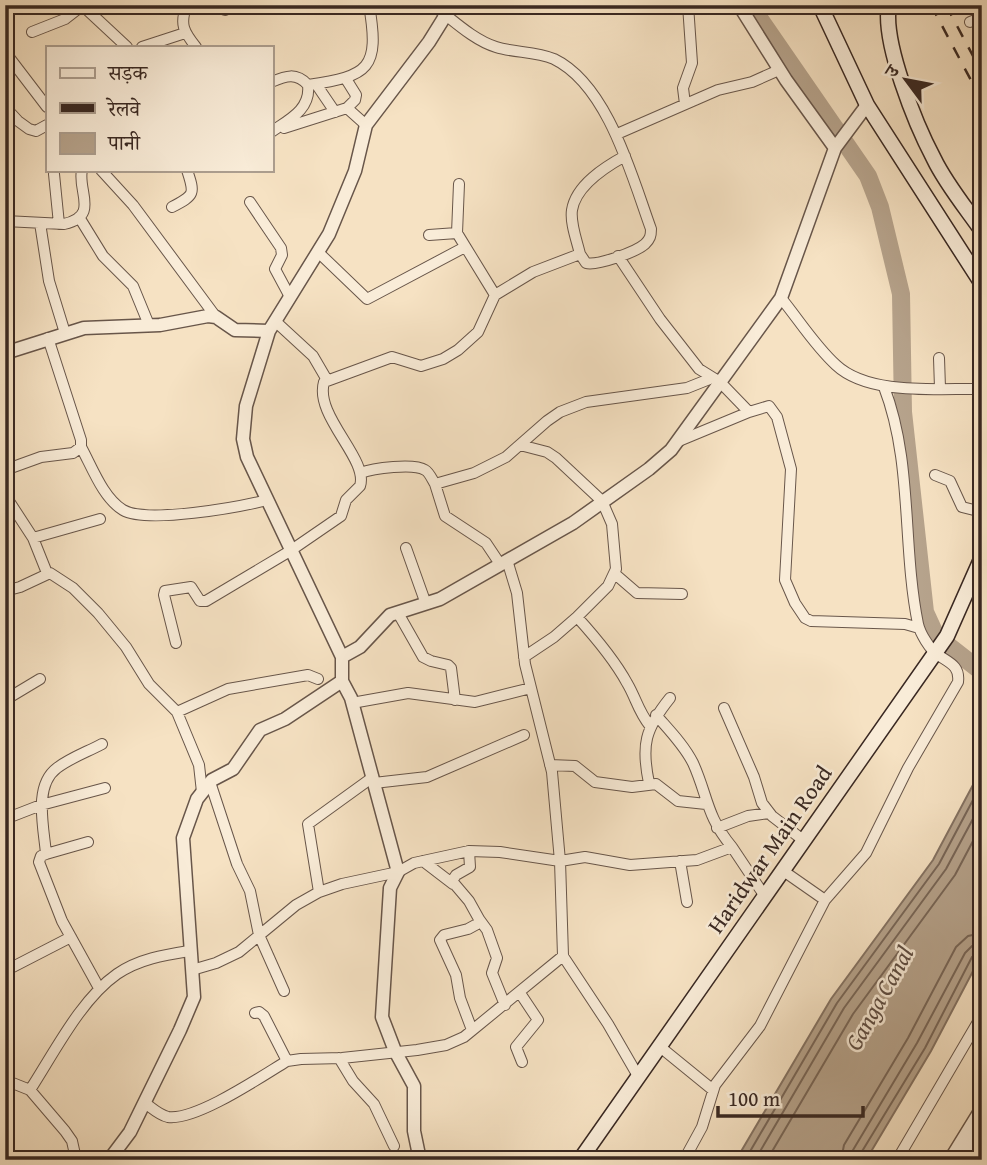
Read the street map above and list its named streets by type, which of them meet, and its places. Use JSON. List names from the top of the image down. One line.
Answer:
{"streets":{"main road":["Haridwar Main Road"]},"water":["Ganga Canal"],"legend":["सड़क","रेलवे","पानी"],"scale_bar":"100 m","north":"top left"}
